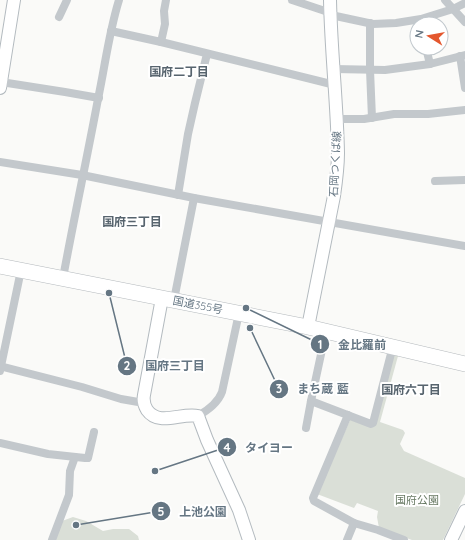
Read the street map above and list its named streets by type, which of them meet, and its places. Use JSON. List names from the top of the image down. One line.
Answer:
{"streets":{"highway":["国道355号"],"main road":["石岡つくば線"]},"crossings":[["石岡つくば線","国道355号"]],"districts":["国府二丁目","国府三丁目","国府六丁目"],"parks":["国府公園"],"places":["国府三丁目","金比羅前","まち蔵 藍","タイヨー","上池公園"],"north":"left"}
